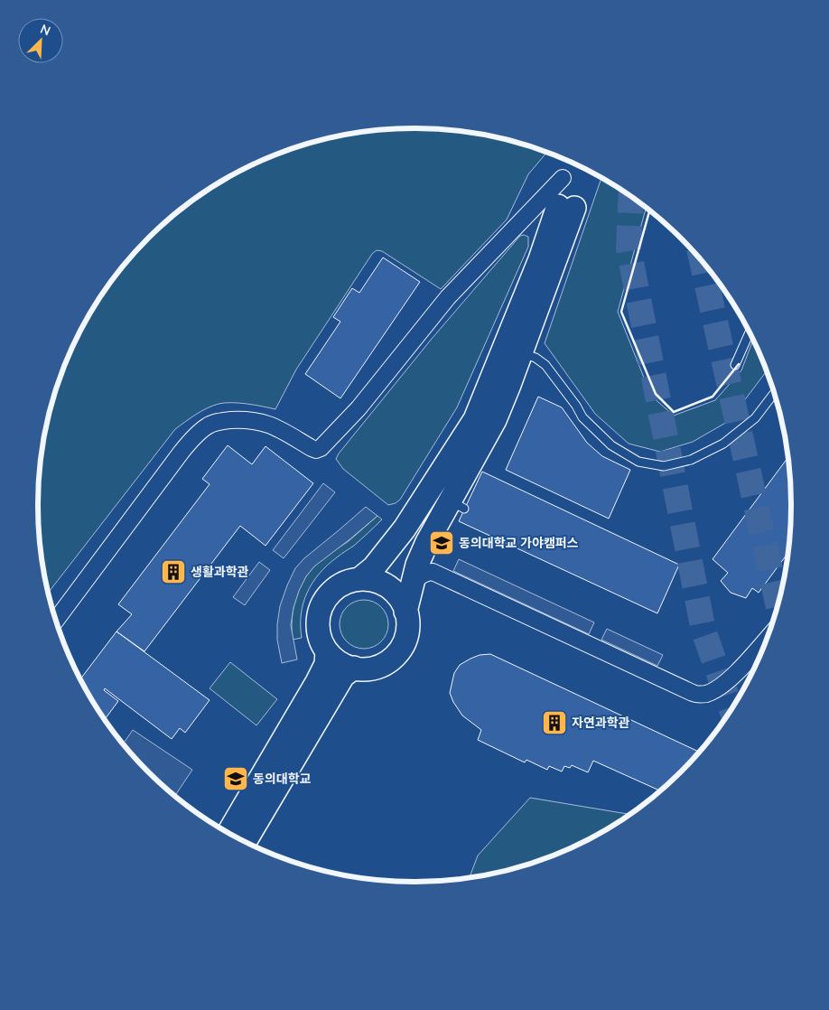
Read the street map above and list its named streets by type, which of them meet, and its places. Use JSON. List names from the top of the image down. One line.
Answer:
{"places":{"school or university":["동의대학교 가야캠퍼스","동의대학교"],"building":["생활과학관","자연과학관"]},"north":"top right"}
